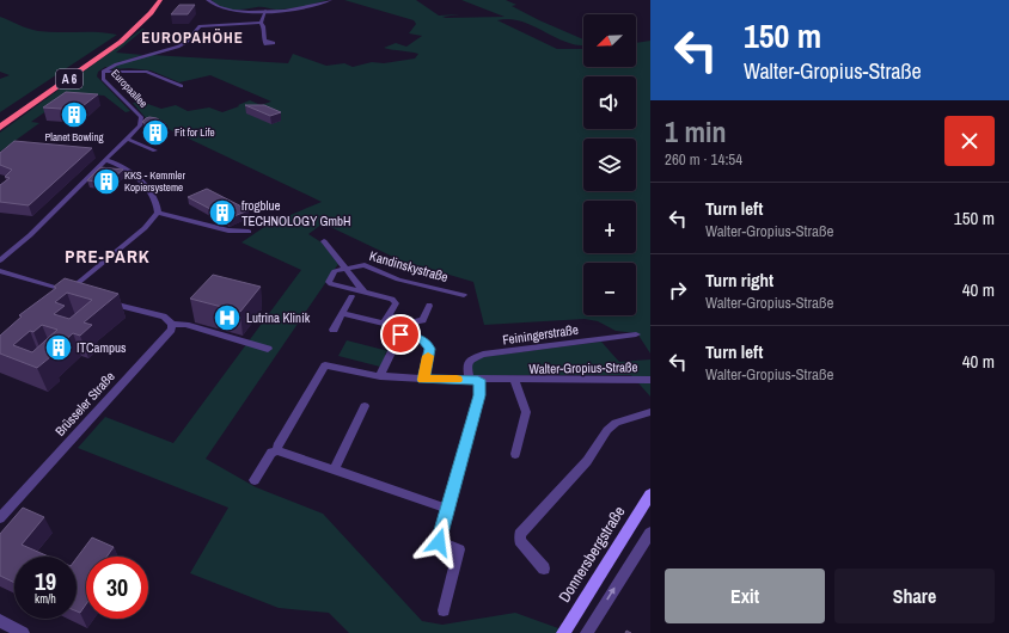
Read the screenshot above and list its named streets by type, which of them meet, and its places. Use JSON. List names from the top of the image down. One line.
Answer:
{"streets":{"highway":["A 6"],"main road":["Donnersbergstraße"],"street":["Europaallee","Kandinskystraße","Feiningerstraße","Walter-Gropius-Straße","Brüsseler Straße"]},"crossings":[["Feiningerstraße","Walter-Gropius-Straße"]],"districts":["EUROPAHÖHE","PRE-PARK"],"places":{"building":["Planet Bowling","Fit for Life","KKS - Kemmler Kopiersysteme","frogblue TECHNOLOGY GmbH","ITCampus"],"hospital":["Lutrina Klinik"]},"north":"bottom left","page":{"turn":["150 m","Walter-Gropius-Straße"],"map_buttons":["+","−"],"heading":["1 min","260 m · 14:54"],"list":[{"name":"Turn left","note":"Walter-Gropius-Straße","value":"150 m"},{"name":"Turn right","note":"Walter-Gropius-Straße","value":"40 m"},{"name":"Turn left","note":"Walter-Gropius-Straße","value":"40 m"}],"speed":"19 km/h","limit":"30","buttons":["Exit","Share"]}}
